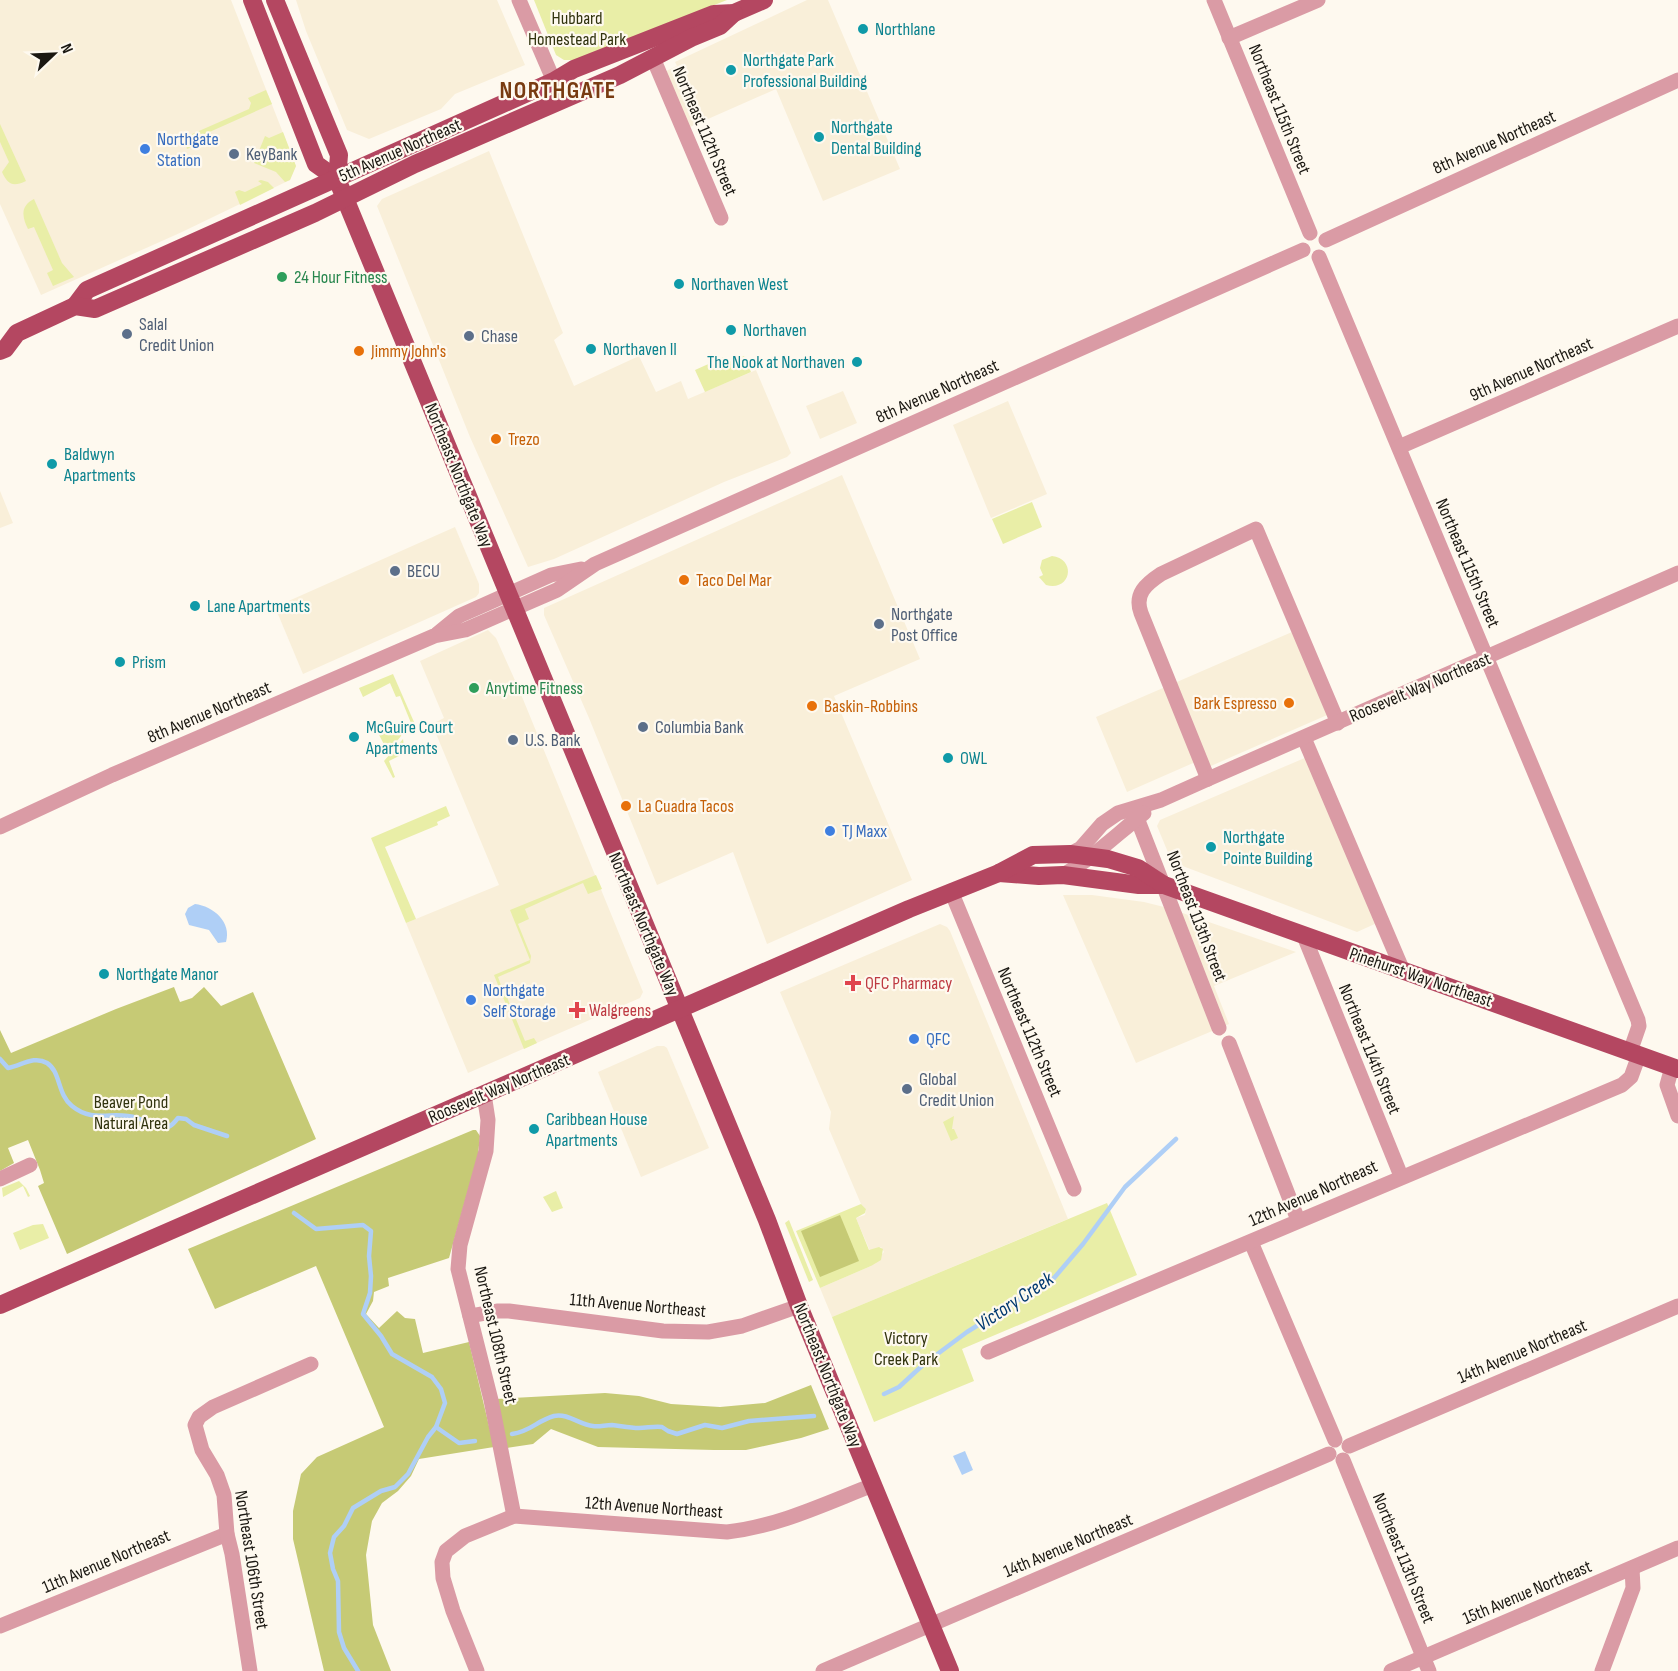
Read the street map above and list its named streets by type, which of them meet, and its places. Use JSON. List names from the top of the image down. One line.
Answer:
{"streets":{"main road":["5th Avenue Northeast","Northeast Northgate Way","Roosevelt Way Northeast","Pinehurst Way Northeast"],"street":["Northeast 115th Street","Northeast 112th Street","8th Avenue Northeast","9th Avenue Northeast","Northeast 113th Street","Northeast 114th Street","12th Avenue Northeast","11th Avenue Northeast","Northeast 108th Street","14th Avenue Northeast","Northeast 106th Street","15th Avenue Northeast"]},"crossings":[["Northeast 115th Street","8th Avenue Northeast"],["Northeast 115th Street","9th Avenue Northeast"],["Northeast 115th Street","Roosevelt Way Northeast"],["Northeast 115th Street","Pinehurst Way Northeast"],["Northeast 115th Street","12th Avenue Northeast"],["Northeast 112th Street","5th Avenue Northeast"],["Northeast 112th Street","Roosevelt Way Northeast"],["8th Avenue Northeast","Northeast Northgate Way"],["5th Avenue Northeast","Northeast Northgate Way"],["Northeast Northgate Way","Roosevelt Way Northeast"],["Northeast Northgate Way","12th Avenue Northeast"],["Northeast Northgate Way","11th Avenue Northeast"],["Northeast Northgate Way","14th Avenue Northeast"],["Roosevelt Way Northeast","Northeast 113th Street"],["Roosevelt Way Northeast","Pinehurst Way Northeast"],["Roosevelt Way Northeast","Northeast 108th Street"],["Northeast 113th Street","Pinehurst Way Northeast"],["Northeast 113th Street","12th Avenue Northeast"],["Northeast 113th Street","14th Avenue Northeast"],["Northeast 113th Street","15th Avenue Northeast"],["Pinehurst Way Northeast","Northeast 114th Street"],["Pinehurst Way Northeast","12th Avenue Northeast"],["Northeast 114th Street","12th Avenue Northeast"],["12th Avenue Northeast","Northeast 108th Street"],["11th Avenue Northeast","Northeast 108th Street"],["11th Avenue Northeast","Northeast 106th Street"]],"districts":["NORTHGATE"],"water":["Victory Creek"],"parks":["Hubbard Homestead Park","Beaver Pond Natural Area","Victory Creek Park"],"places":{"other":["Northlane","Northgate Park Professional Building","Northgate Dental Building","Northgate Station","KeyBank","24 Hour Fitness","Northaven West","Northaven","Salal Credit Union","Chase","Northaven II","Jimmy John's","The Nook at Northaven","Trezo","Baldwyn Apartments","BECU","Taco Del Mar","Lane Apartments","Northgate Post Office","Prism","Anytime Fitness","Bark Espresso","Baskin-Robbins","Columbia Bank","McGuire Court Apartments","U.S. Bank","OWL","La Cuadra Tacos","TJ Maxx","Northgate Pointe Building","Northgate Manor","Northgate Self Storage","QFC","Global Credit Union","Caribbean House Apartments"],"health":["QFC Pharmacy","Walgreens"]},"north":"top right"}
